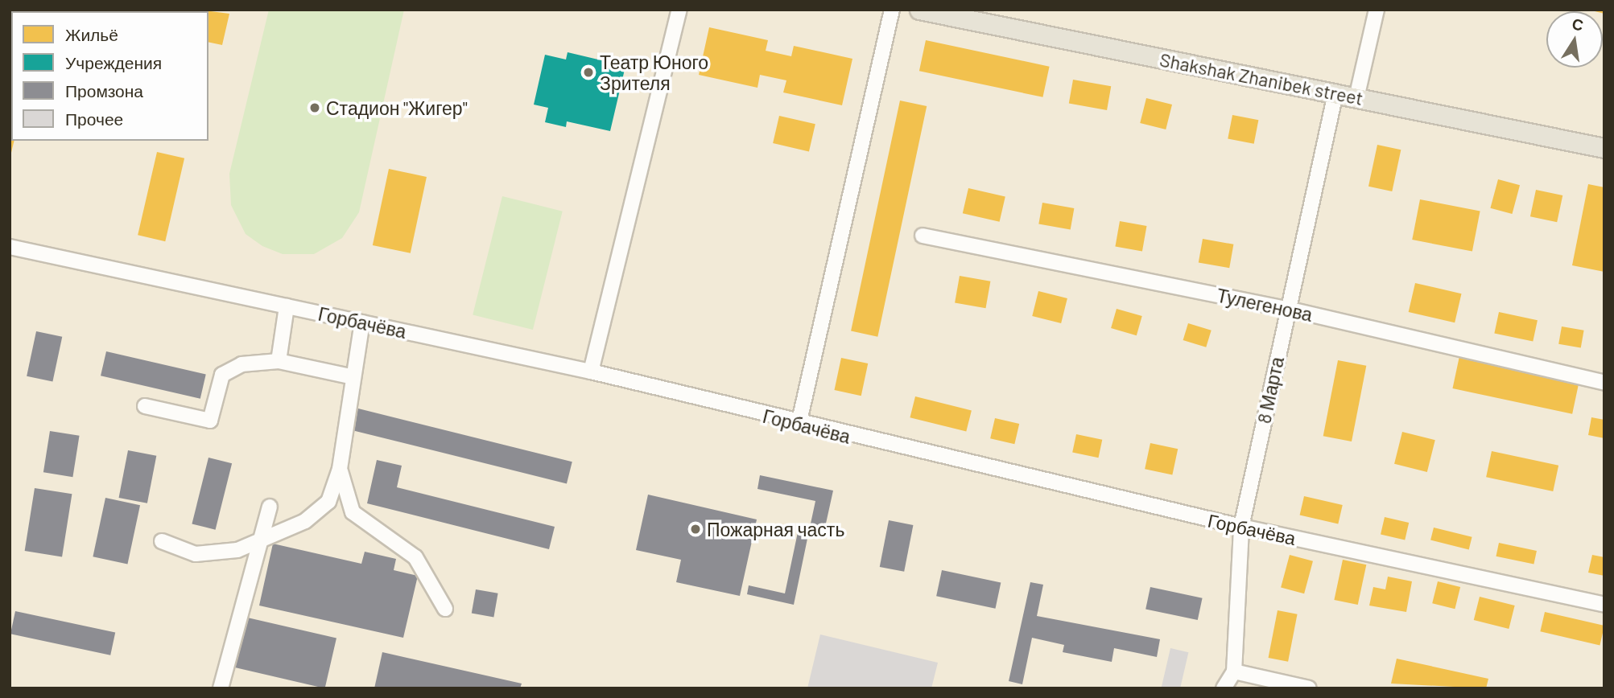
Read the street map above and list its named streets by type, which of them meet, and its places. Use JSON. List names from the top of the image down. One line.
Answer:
{"streets":{"main road":["Shakshak Zhanibek street"],"street":["Тулегенова","Горбачёва","8 Марта"]},"crossings":[["Shakshak Zhanibek street","8 Марта"],["Тулегенова","8 Марта"],["Горбачёва","8 Марта"]],"places":["Театр Юного Зрителя","Стадион \"Жигер\"","Пожарная часть"],"legend":["Жильё","Учреждения","Промзона","Прочее"],"north":"top"}
